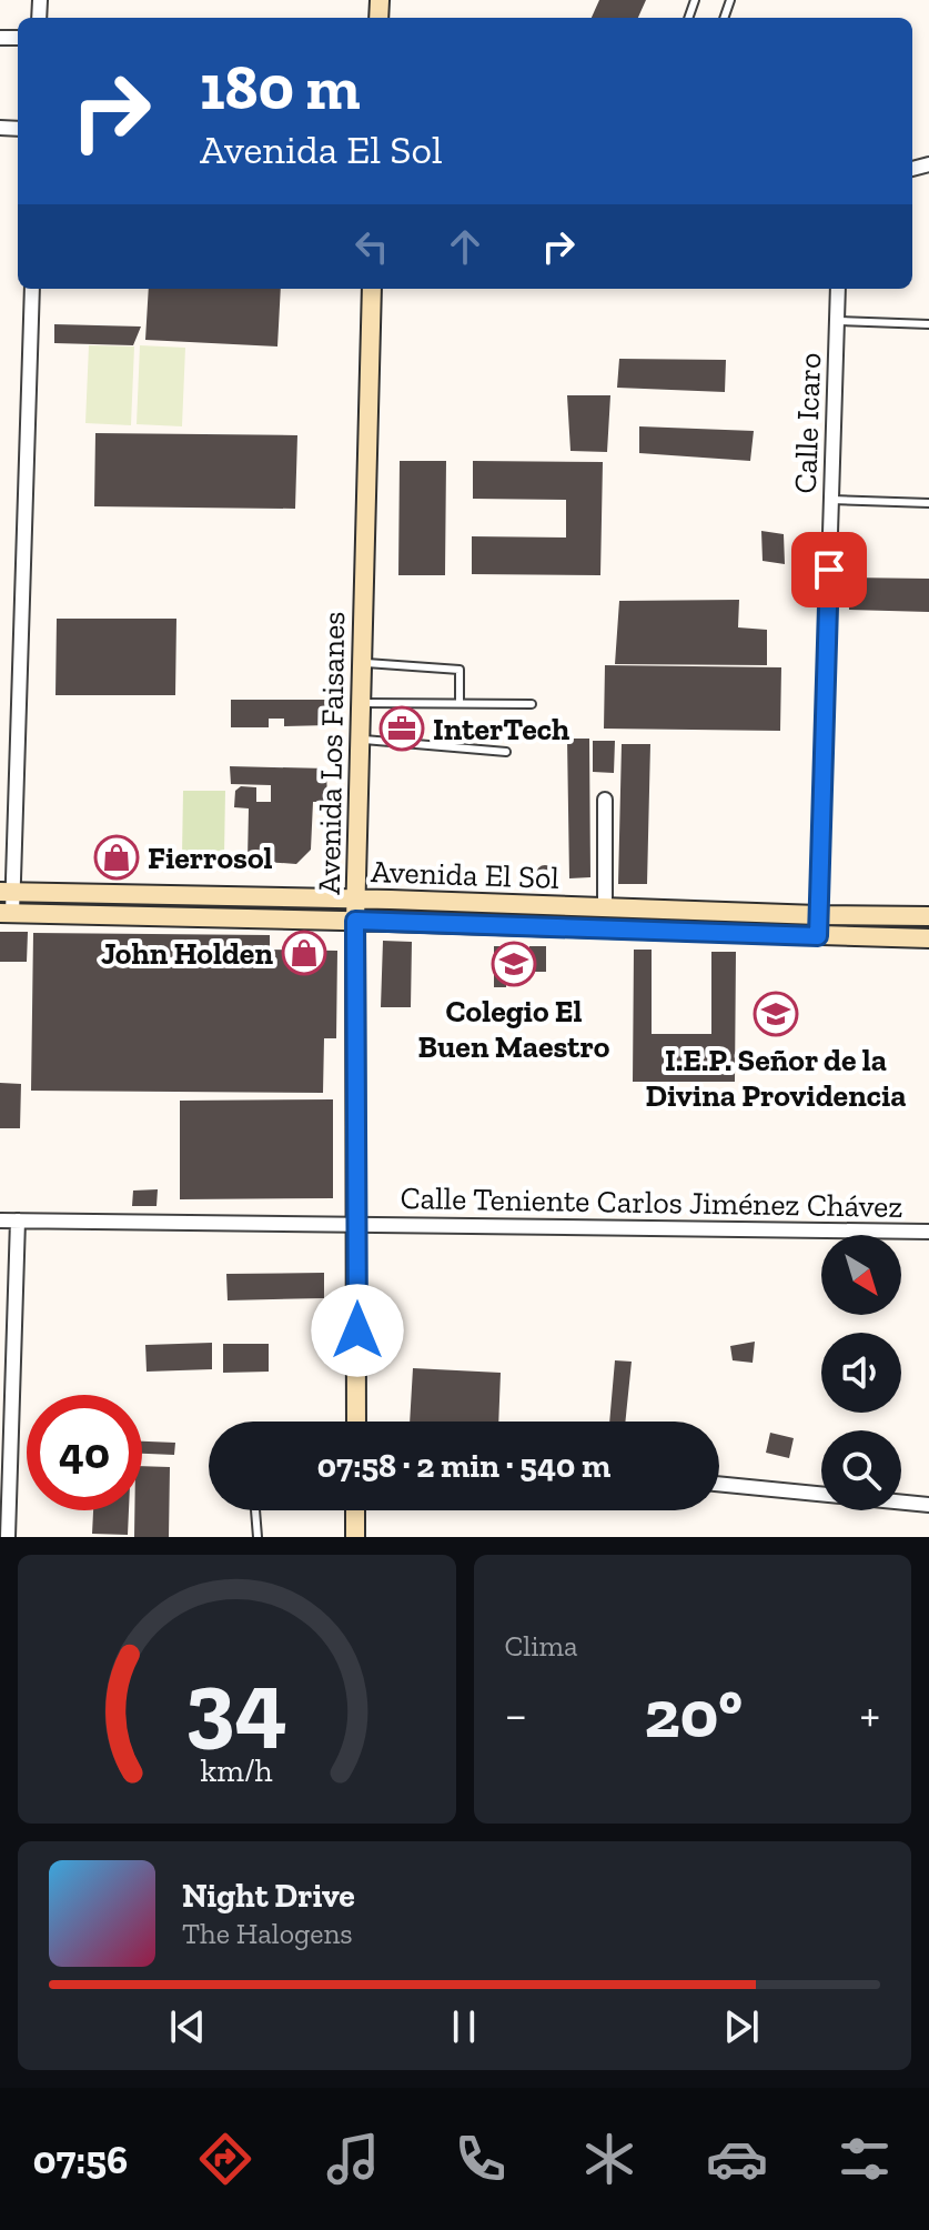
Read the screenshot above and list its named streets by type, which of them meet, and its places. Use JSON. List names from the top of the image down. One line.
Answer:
{"streets":{"main road":["Avenida Los Faisanes","Avenida El Sol"],"street":["Calle Icaro","Calle Teniente Carlos Jiménez Chávez"]},"crossings":[["Calle Icaro","Avenida El Sol"],["Avenida Los Faisanes","Avenida El Sol"],["Avenida Los Faisanes","Calle Teniente Carlos Jiménez Chávez"]],"places":{"office":["InterTech"],"shop":["Fierrosol","John Holden"],"school or university":["Colegio El Buen Maestro","I.E.P. Señor de la Divina Providencia"]},"north":"bottom right","page":{"turn":["180 m","Avenida El Sol"],"limit":"40","trip":"07:58 · 2 min · 540 m","tile":"Clima","heat":["−","20°","+"],"song":["Night Drive","The Halogens"],"tabs":"07:56","gauge":["34","km/h"]}}
